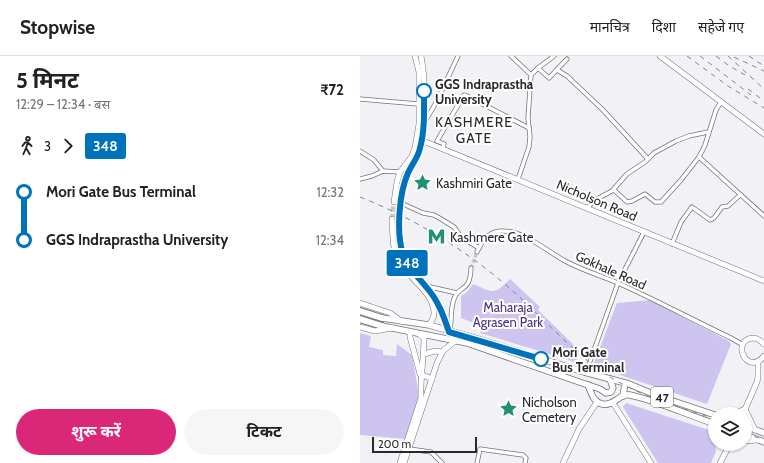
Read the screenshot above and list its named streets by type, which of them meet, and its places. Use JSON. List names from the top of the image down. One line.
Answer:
{"streets":{"main road":["Nicholson Road","47"],"street":["Gokhale Road"]},"districts":["KASHMERE GATE"],"parks":["Maharaja Agrasen Park"],"places":{"other":["GGS Indraprastha University","Mori Gate Bus Terminal"],"place":["Kashmiri Gate","Nicholson Cemetery"],"metro station":["Kashmere Gate"]},"lines":["bus line 348"],"scale_bar":"200 m","page":{"header":"Stopwise","nav":["मानचित्र","दिशा","सहेजे गए"],"heading":["5 मिनट","12:29 – 12:34 · बस","₹72"],"on_map":"348","legs":["3","348"],"list":[{"name":"Mori Gate Bus Terminal","value":"12:32"},{"name":"GGS Indraprastha University","value":"12:34"}],"buttons":["शुरू करें","टिकट"],"scale":"200 m"}}
